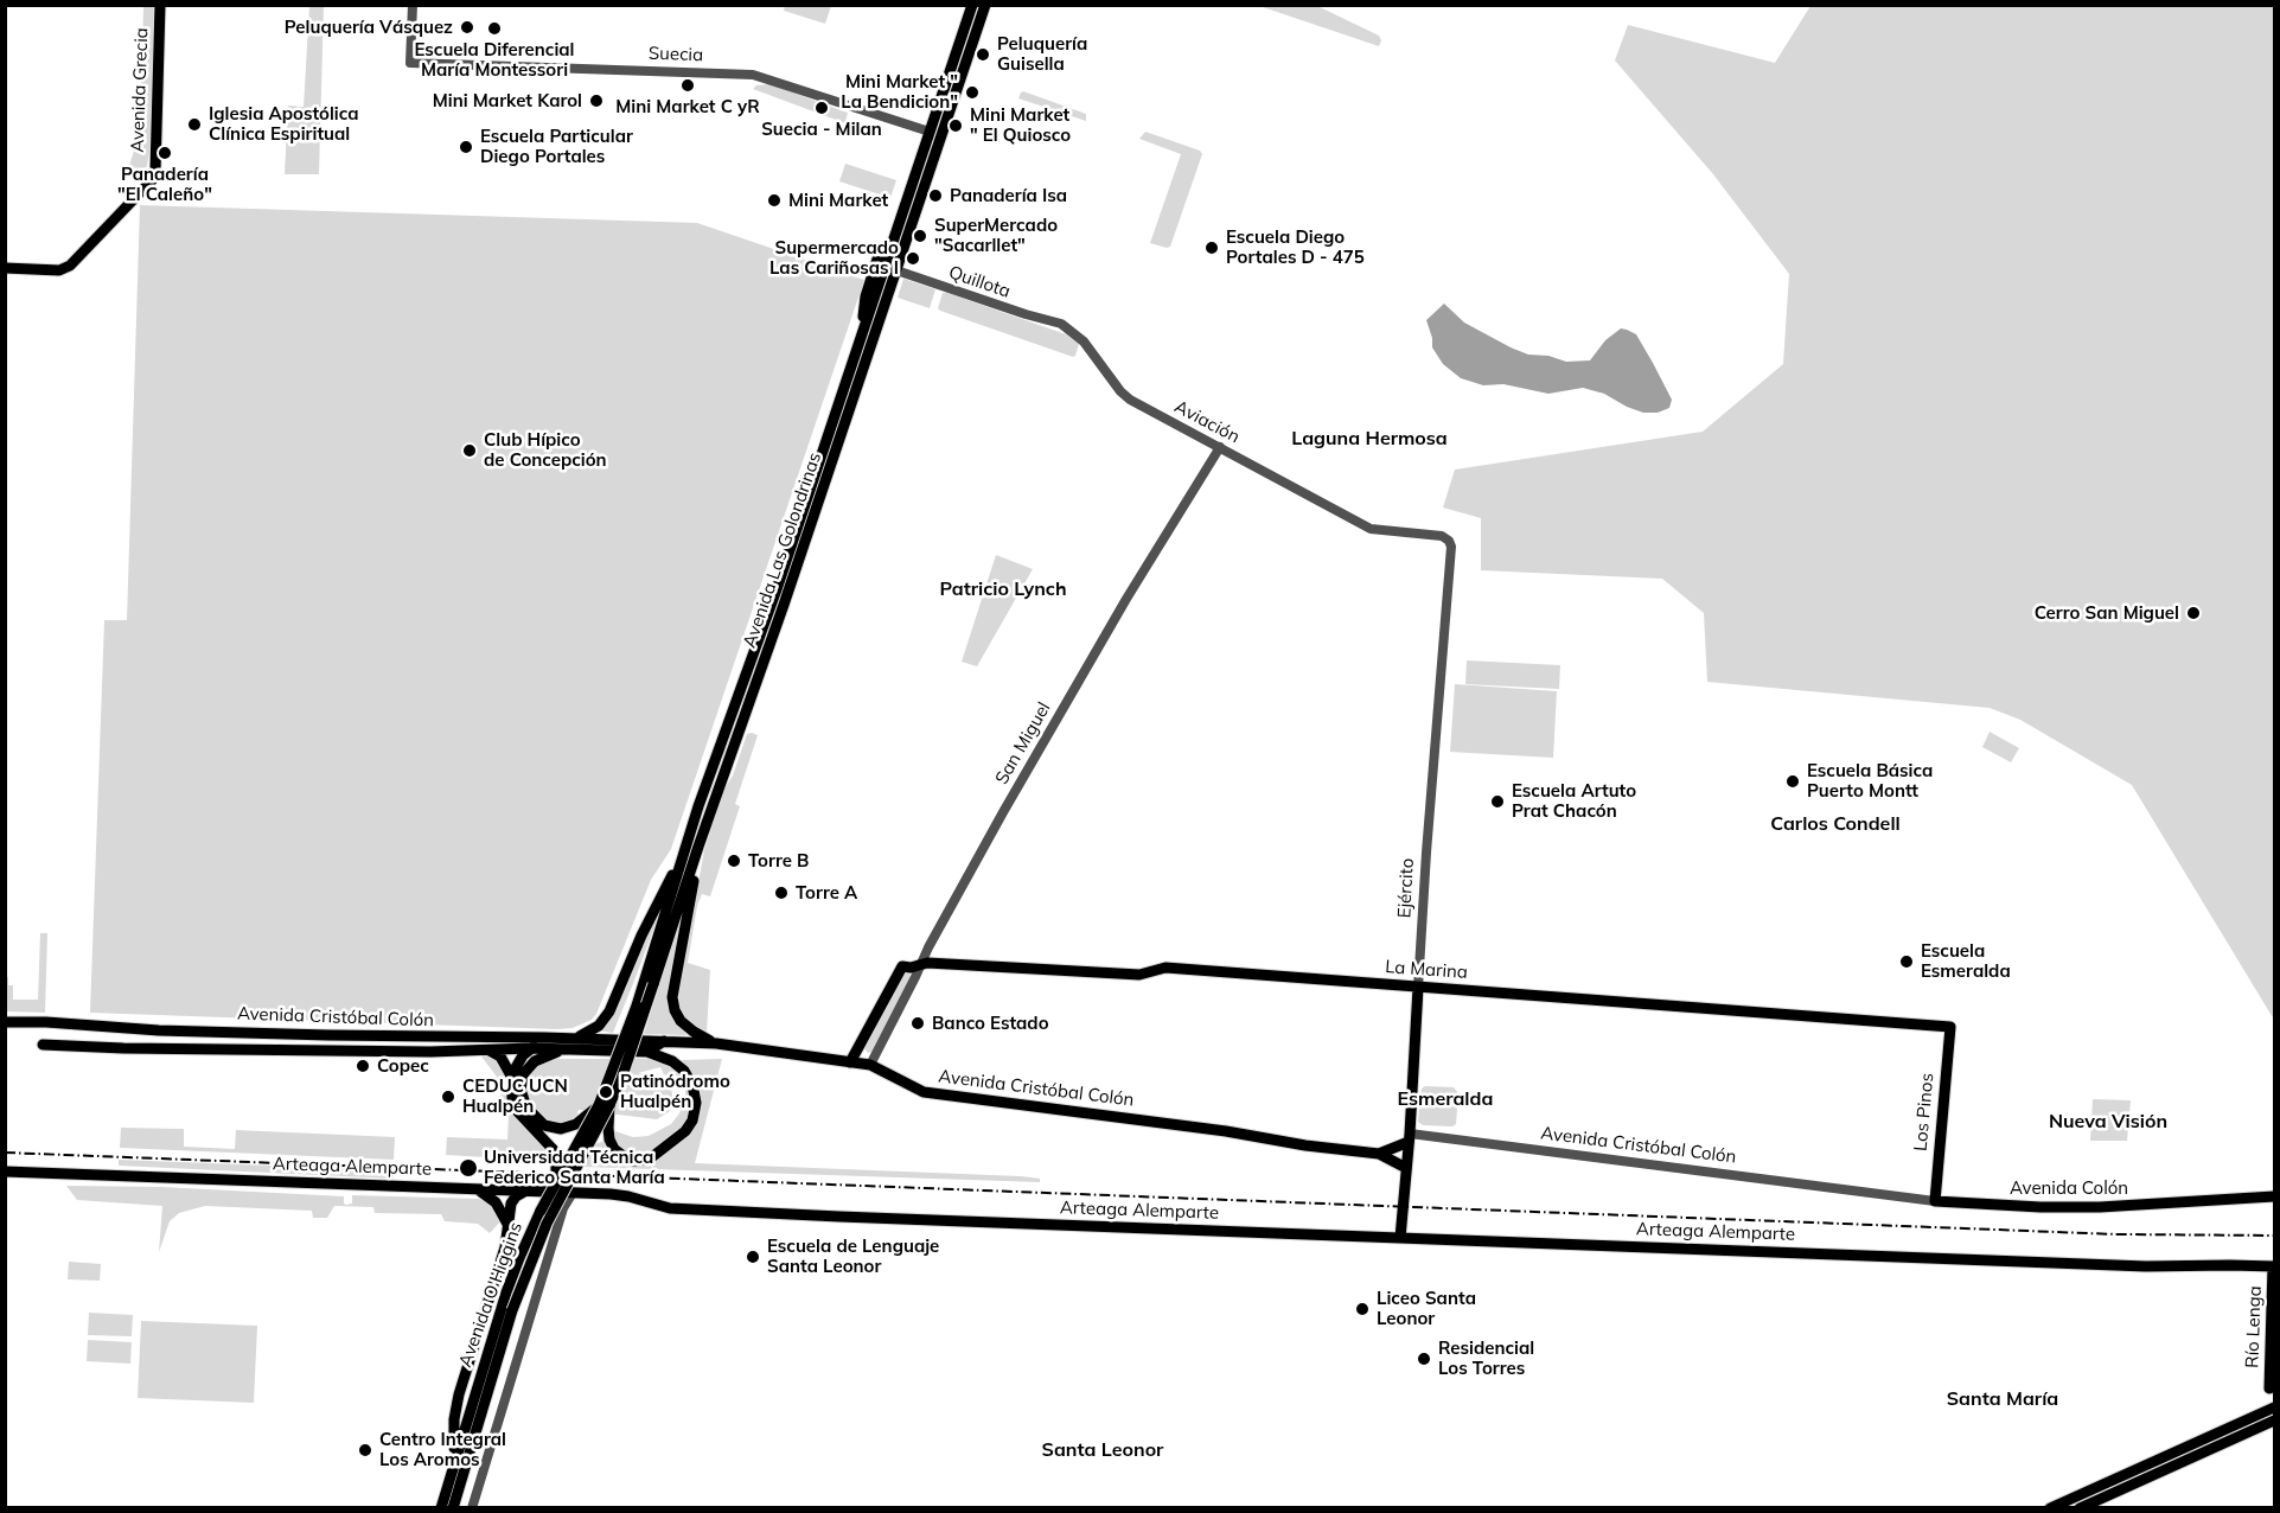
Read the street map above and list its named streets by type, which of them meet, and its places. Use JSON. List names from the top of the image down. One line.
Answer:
{"streets":{"main road":["Avenida Grecia","Avenida Las Golondrinas","Ejército","La Marina","Avenida Cristóbal Colón","Los Pinos","Arteaga Alemparte","Avenida Colón","Avenida O'Higgins","Río Lenga"],"street":["Suecia","Quillota","Aviación","San Miguel"]},"crossings":[["Suecia","Avenida Las Golondrinas"],["Quillota","Aviación"],["Quillota","Avenida Las Golondrinas"],["Aviación","San Miguel"],["Aviación","Ejército"],["Avenida Las Golondrinas","Avenida O'Higgins"],["San Miguel","La Marina"],["San Miguel","Avenida Cristóbal Colón"],["Ejército","La Marina"],["Ejército","Avenida Cristóbal Colón"],["Ejército","Arteaga Alemparte"],["La Marina","Avenida Cristóbal Colón"],["La Marina","Los Pinos"],["Avenida Cristóbal Colón","Avenida Colón"],["Los Pinos","Avenida Colón"],["Arteaga Alemparte","Río Lenga"]],"districts":["Laguna Hermosa","Patricio Lynch","Carlos Condell","Esmeralda","Nueva Visión","Santa María","Santa Leonor"],"places":["Peluquería Vásquez","Escuela Diferencial María Montessori","Peluquería Guisella","Mini Market C yR","Mini Market \" La Bendicion\"","Mini Market Karol","Suecia - Milan","Iglesia Apostólica Clínica Espiritual","Mini Market \" El Quiosco","Escuela Particular Diego Portales","Panadería \"El Caleño\"","Panadería Isa","Mini Market","SuperMercado \"Sacarllet\"","Escuela Diego Portales D - 475","Supermercado Las Cariñosas I","Club Hípico de Concepción","Cerro San Miguel","Escuela Básica Puerto Montt","Escuela Artuto Prat Chacón","Torre B","Torre A","Escuela Esmeralda","Banco Estado","Copec","Patinódromo Hualpén","CEDUC UCN Hualpén","Universidad Técnica Federico Santa María","Escuela de Lenguaje Santa Leonor","Liceo Santa Leonor","Residencial Los Torres","Centro Integral Los Aromos"]}
